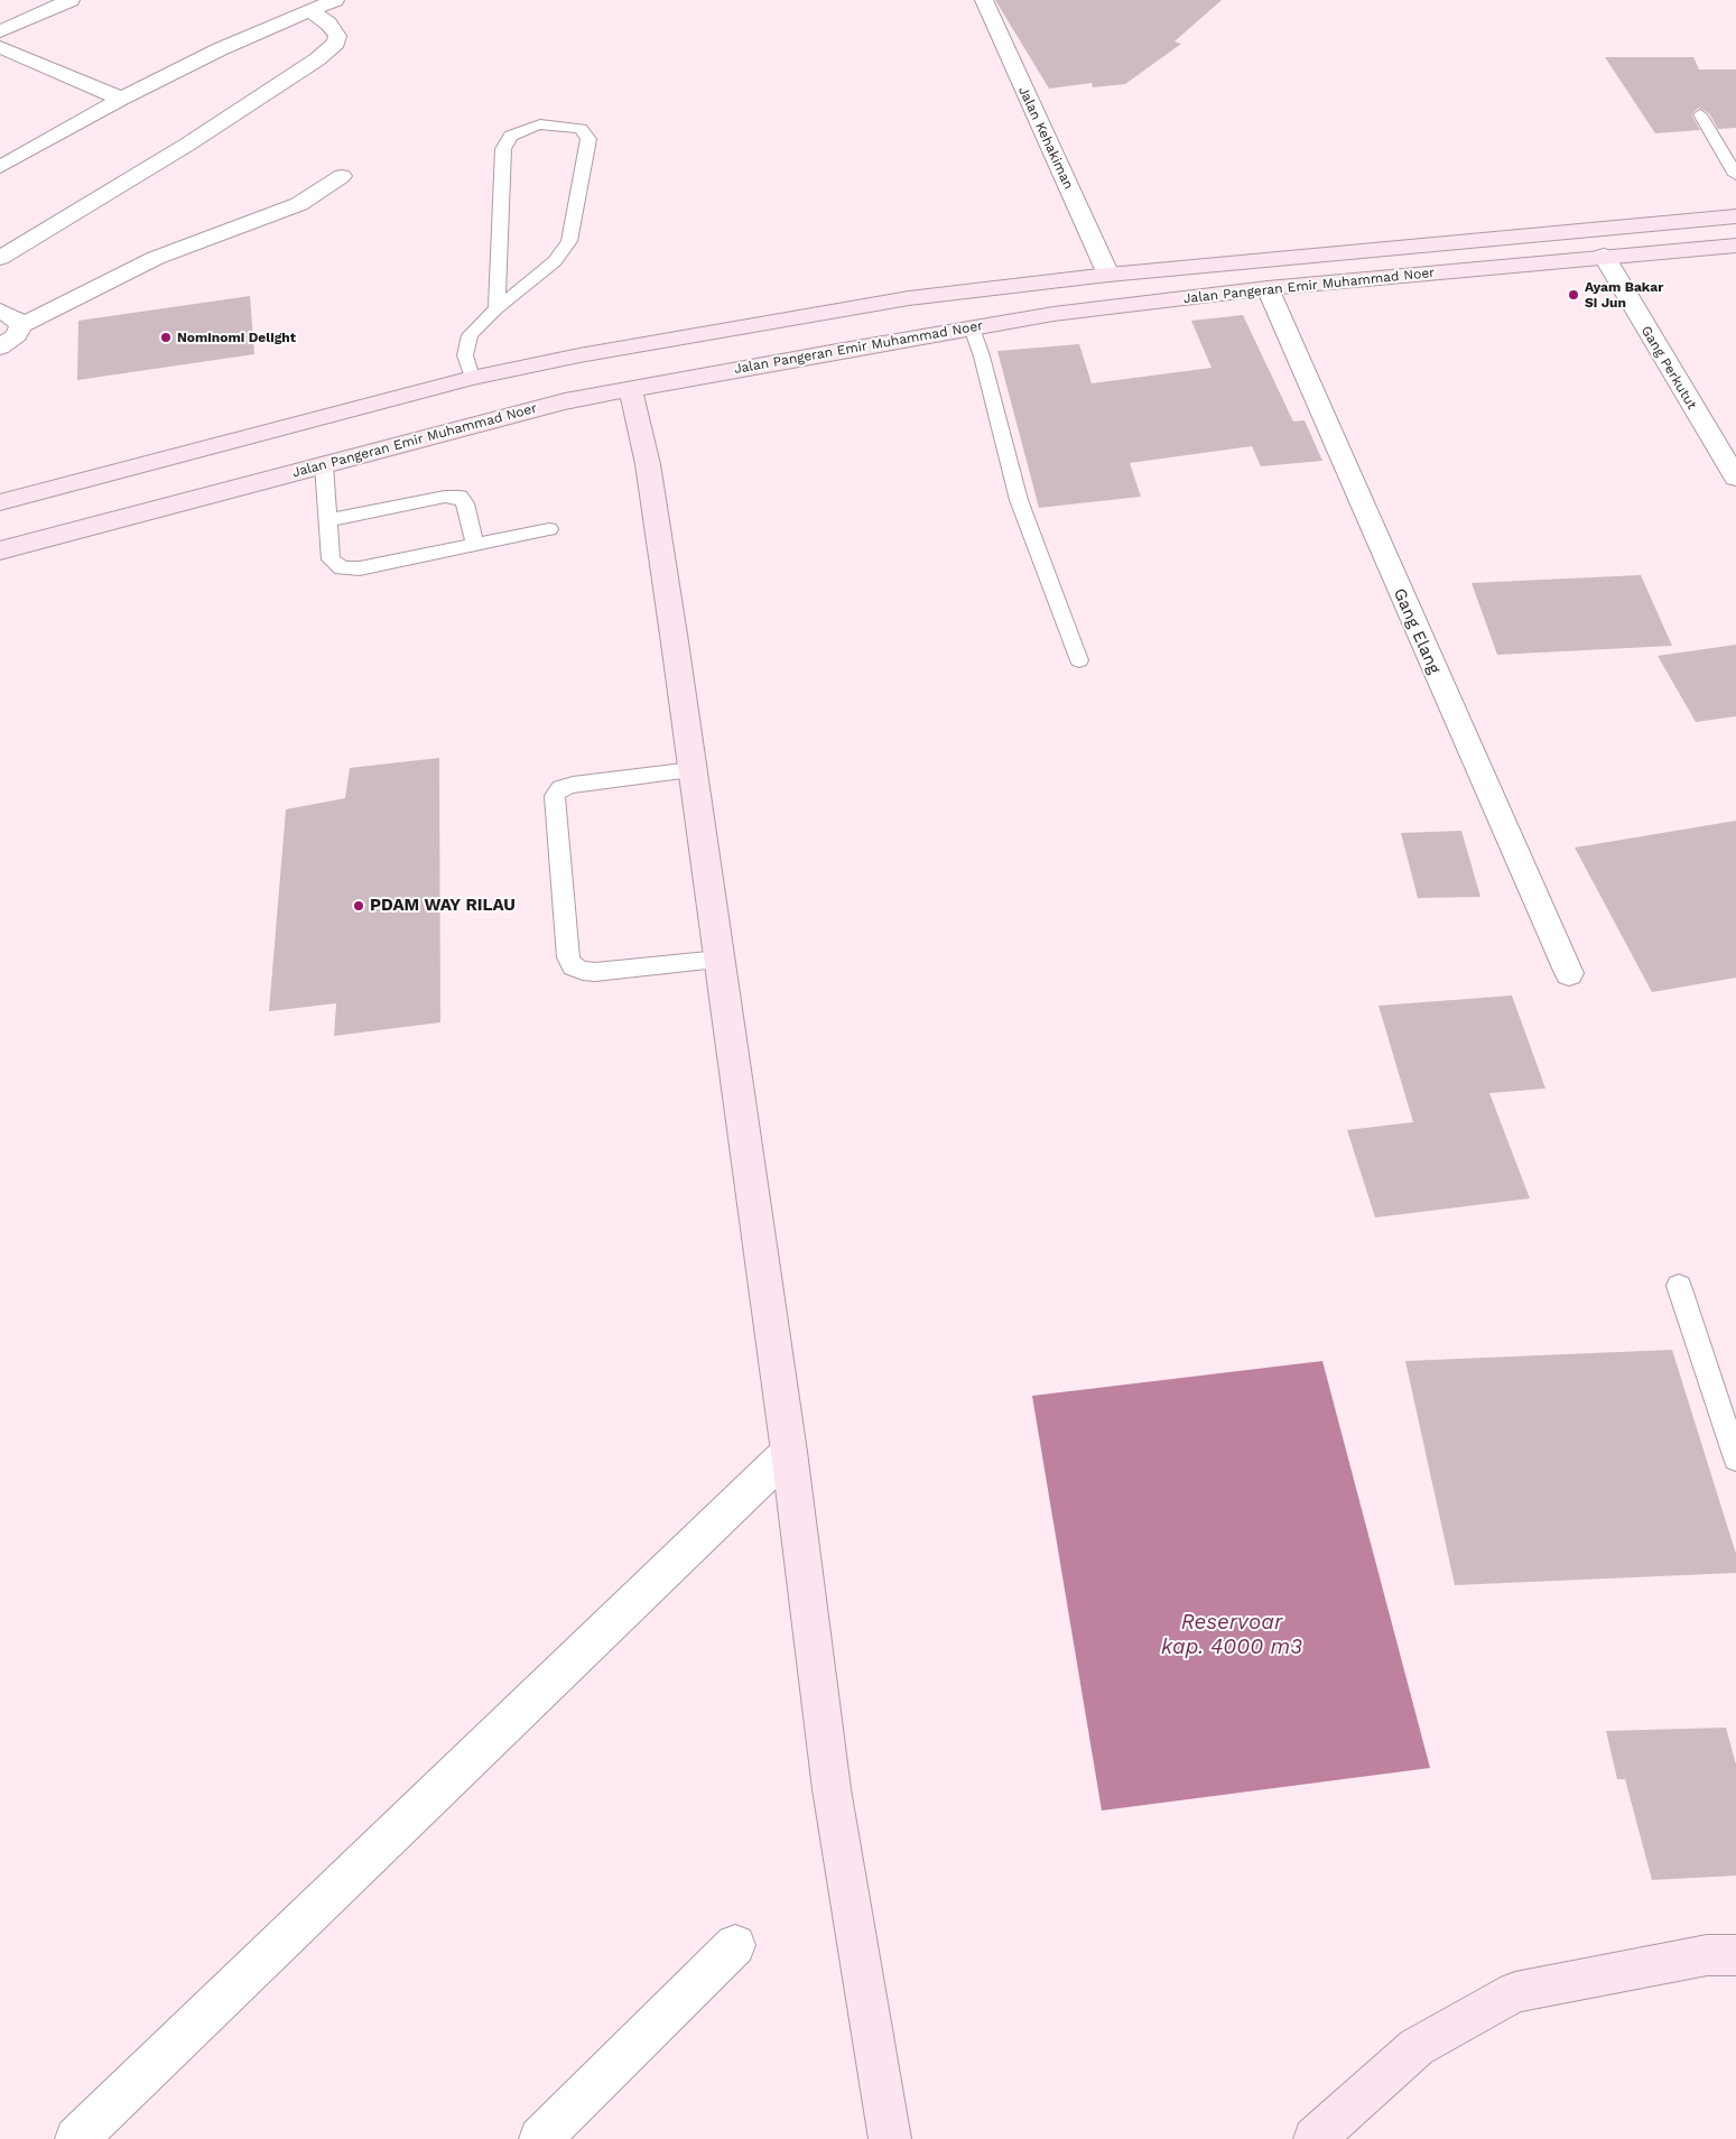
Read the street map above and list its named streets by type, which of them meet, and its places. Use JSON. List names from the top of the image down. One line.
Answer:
{"streets":{"main road":["Jalan Pangeran Emir Muhammad Noer"],"street":["Jalan Kehakiman","Gang Perkutut","Gang Elang"]},"crossings":[["Jalan Kehakiman","Jalan Pangeran Emir Muhammad Noer"],["Jalan Pangeran Emir Muhammad Noer","Gang Perkutut"],["Jalan Pangeran Emir Muhammad Noer","Gang Elang"]],"water":["Reservoar kap. 4000 m3"],"places":["Ayam Bakar Si Jun","Nominomi Delight","PDAM WAY RILAU"]}
